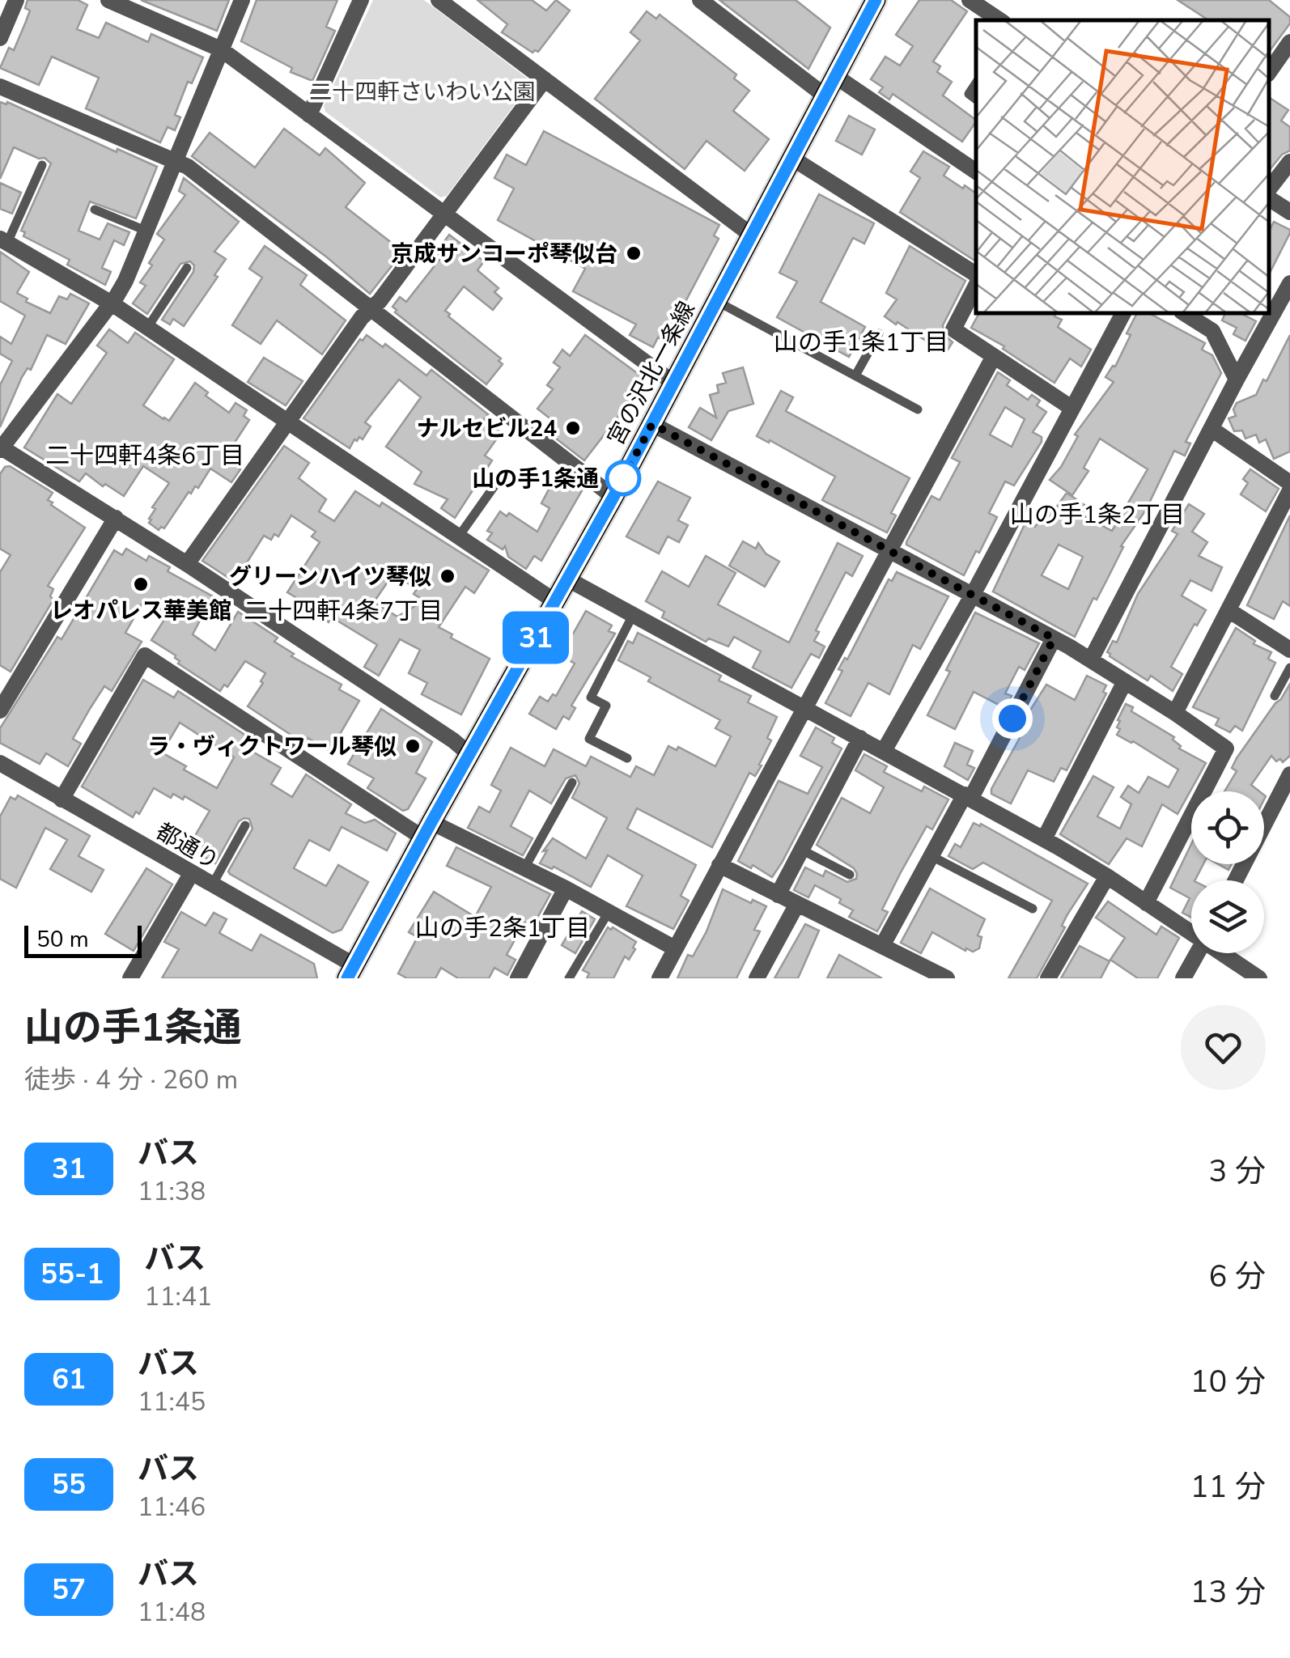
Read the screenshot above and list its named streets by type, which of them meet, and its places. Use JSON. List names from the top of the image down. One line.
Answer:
{"streets":{"main road":["宮の沢北一条線"],"street":["都通り"]},"crossings":[["宮の沢北一条線","都通り"]],"districts":["山の手1条1丁目","二十四軒4条6丁目","山の手1条2丁目","二十四軒4条7丁目","山の手2条1丁目"],"parks":["二十四軒さいわい公園"],"places":["京成サンコーポ琴似台","ナルセビル24","山の手1条通","グリーンハイツ琴似","レオパレス華美館","ラ・ヴィクトワール琴似"],"lines":["bus line 31"],"scale_bar":"50 m","page":{"on_map":"31","scale":"50 m","heading":["山の手1条通","徒歩 · 4 分 · 260 m"],"list":[{"mark":"31","name":"バス","note":"11:38","value":"3 分"},{"mark":"55-1","name":"バス","note":"11:41","value":"6 分"},{"mark":"61","name":"バス","note":"11:45","value":"10 分"},{"mark":"55","name":"バス","note":"11:46","value":"11 分"},{"mark":"57","name":"バス","note":"11:48","value":"13 分"}]}}
